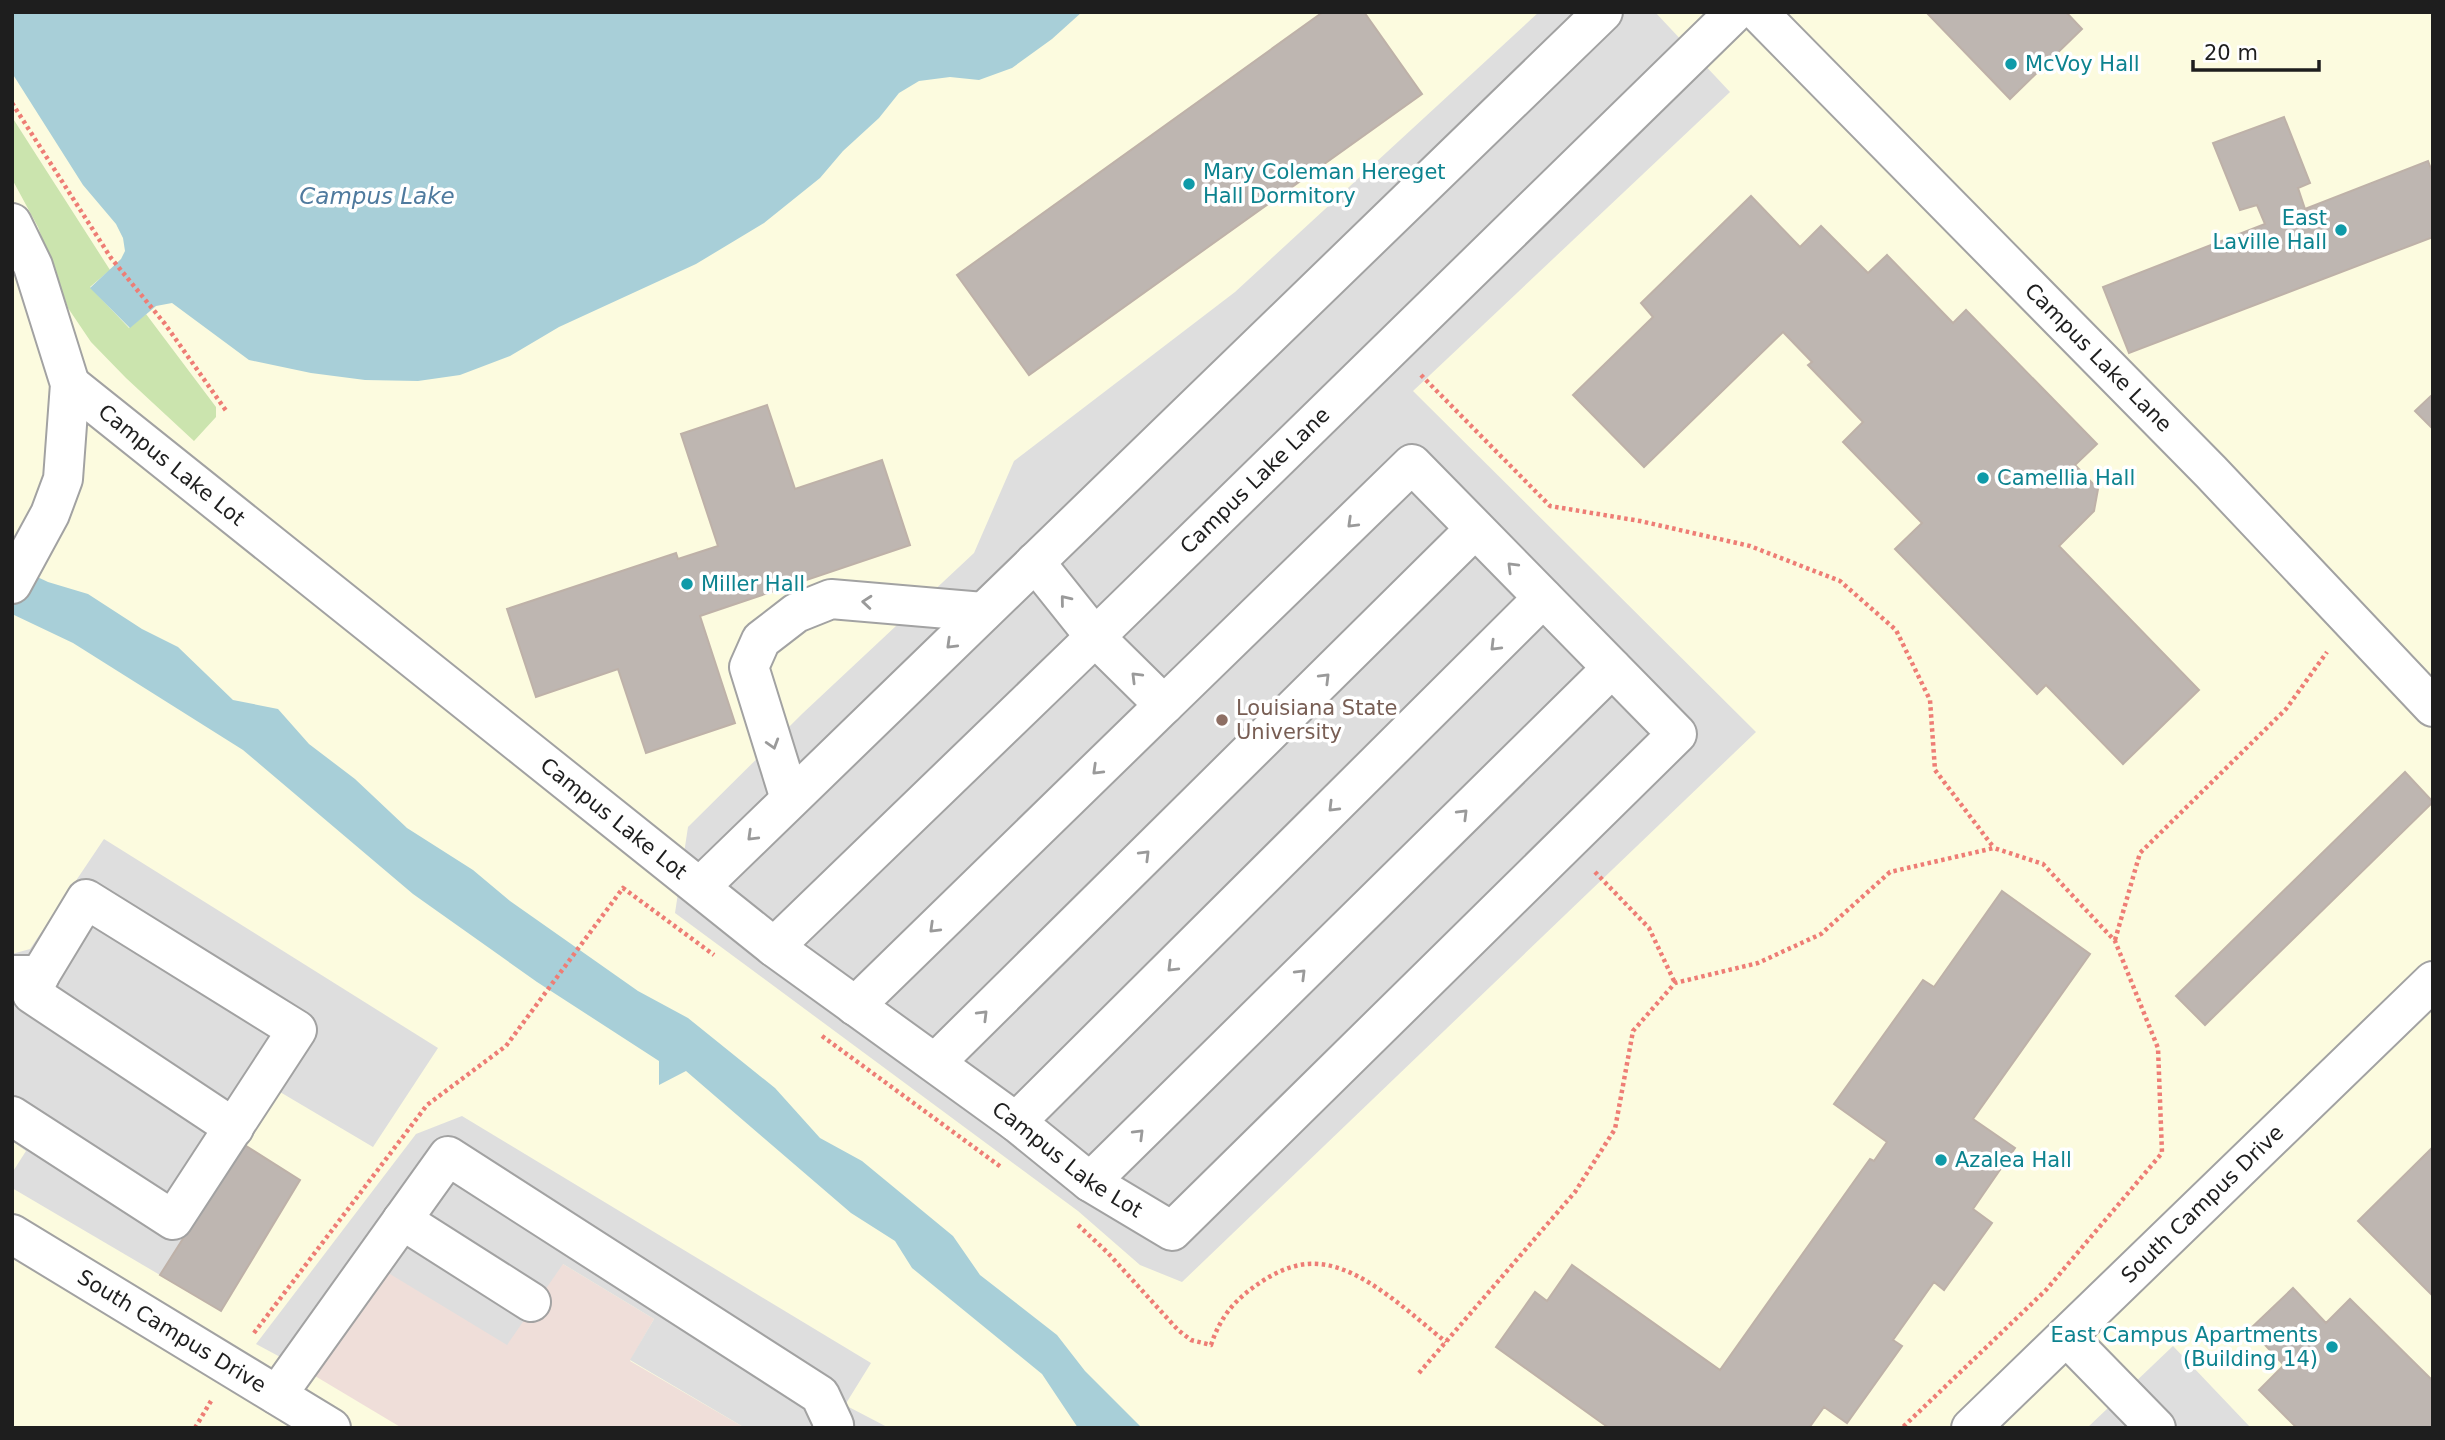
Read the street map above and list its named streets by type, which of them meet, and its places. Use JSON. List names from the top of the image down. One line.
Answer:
{"streets":{"street":["Campus Lake Lane","Campus Lake Lot","South Campus Drive"]},"crossings":[["Campus Lake Lane","Campus Lake Lot"]],"water":["Campus Lake"],"places":["McVoy Hall","Mary Coleman Hereget Hall Dormitory","East Laville Hall","Camellia Hall","Miller Hall","Louisiana State University","Azalea Hall","East Campus Apartments (Building 14)"],"scale_bar":"20 m"}
